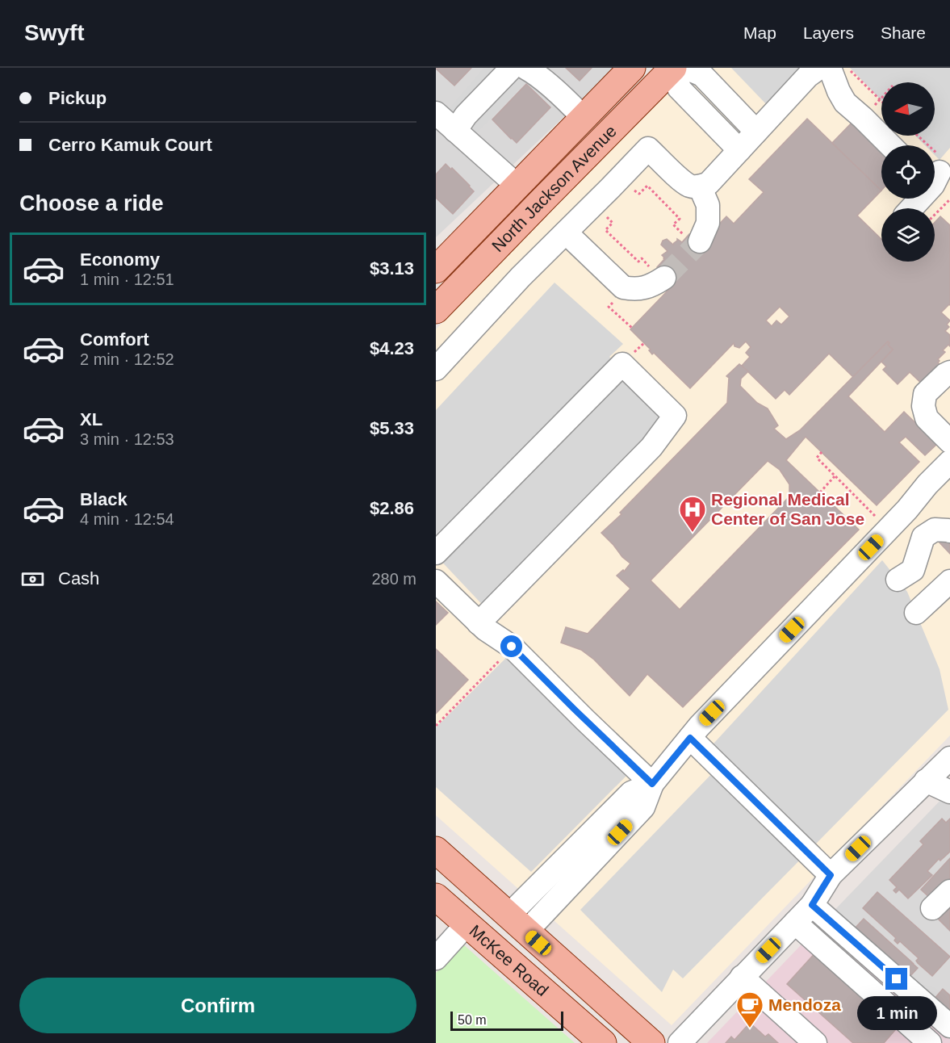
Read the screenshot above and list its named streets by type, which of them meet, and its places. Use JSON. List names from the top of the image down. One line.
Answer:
{"streets":{"main road":["North Jackson Avenue","McKee Road"]},"places":{"hospital":["Regional Medical Center of San Jose"],"cafe":["Mendoza"]},"scale_bar":"50 m","north":"left","page":{"header":"Swyft","nav":["Map","Layers","Share"],"banner":["Pickup","Cerro Kamuk Court"],"heading":"Choose a ride","list":[{"name":"Economy","note":"1 min · 12:51","value":"$3.13"},{"name":"Comfort","note":"2 min · 12:52","value":"$4.23"},{"name":"XL","note":"3 min · 12:53","value":"$5.33"},{"name":"Black","note":"4 min · 12:54","value":"$2.86"}],"pay":["Cash","280 m"],"buttons":"Confirm","bubble":"1 min","scale":"50 m"}}
